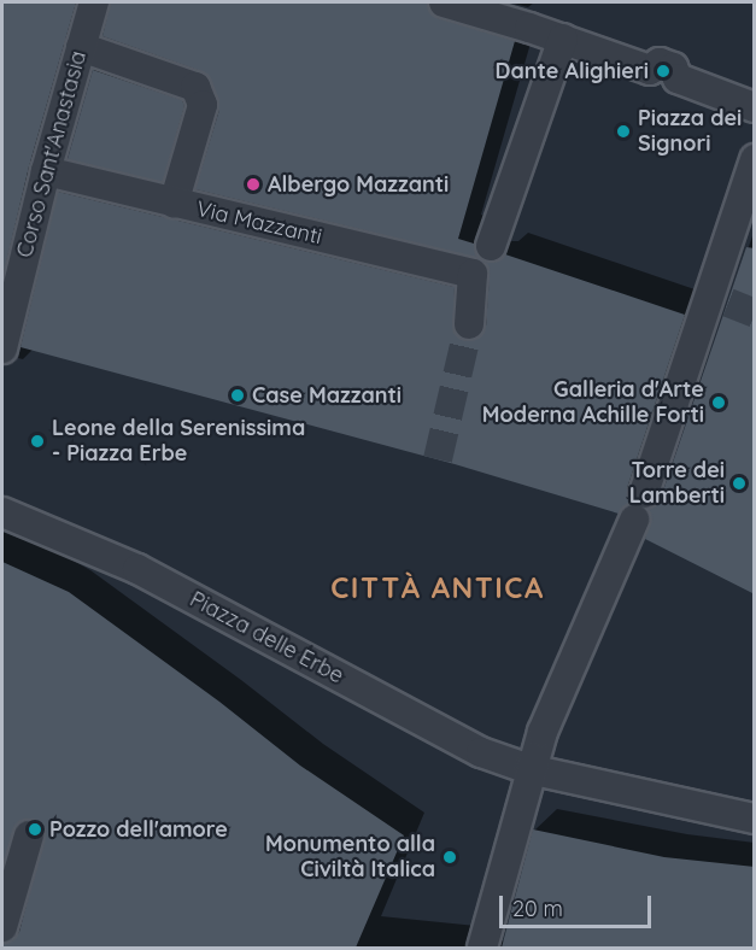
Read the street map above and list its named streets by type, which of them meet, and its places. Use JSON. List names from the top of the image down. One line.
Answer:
{"streets":{"street":["Corso Sant'Anastasia","Via Mazzanti","Piazza delle Erbe"]},"crossings":[["Corso Sant'Anastasia","Via Mazzanti"]],"districts":["CITTÀ ANTICA"],"places":["Dante Alighieri","Piazza dei Signori","Albergo Mazzanti","Case Mazzanti","Galleria d'Arte Moderna Achille Forti","Leone della Serenissima - Piazza Erbe","Torre dei Lamberti","Pozzo dell'amore","Monumento alla Civiltà Italica"],"scale_bar":"20 m"}
